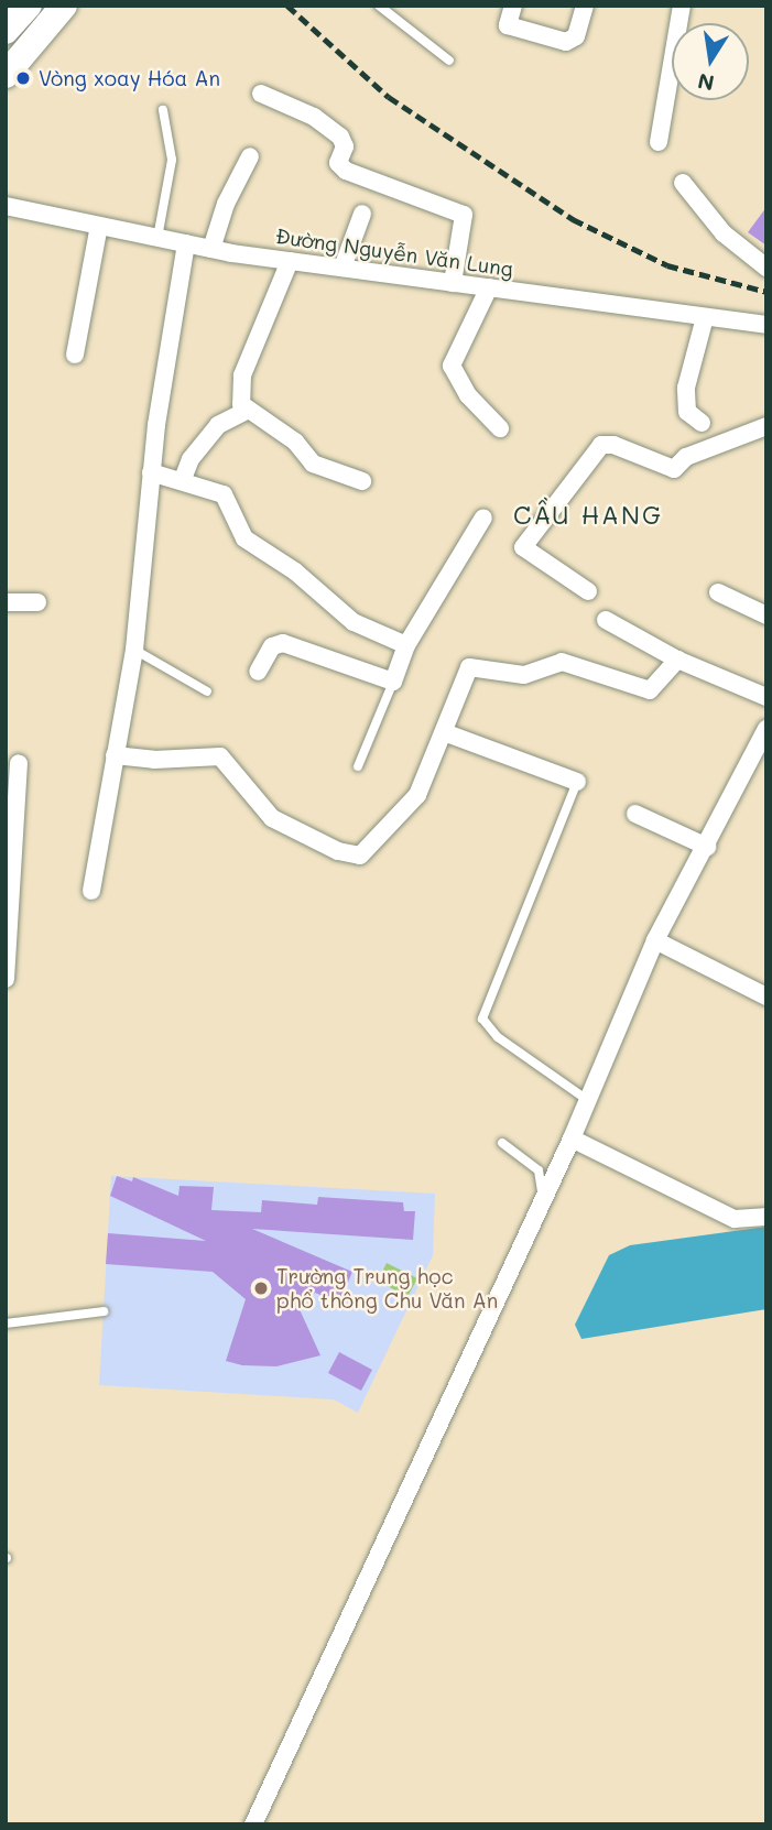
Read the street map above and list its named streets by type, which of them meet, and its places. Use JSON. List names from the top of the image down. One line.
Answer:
{"streets":{"street":["Đường Nguyễn Văn Lung"]},"districts":["CẦU HANG"],"places":["Vòng xoay Hóa An","Trường Trung học phổ thông Chu Văn An"],"north":"bottom"}
